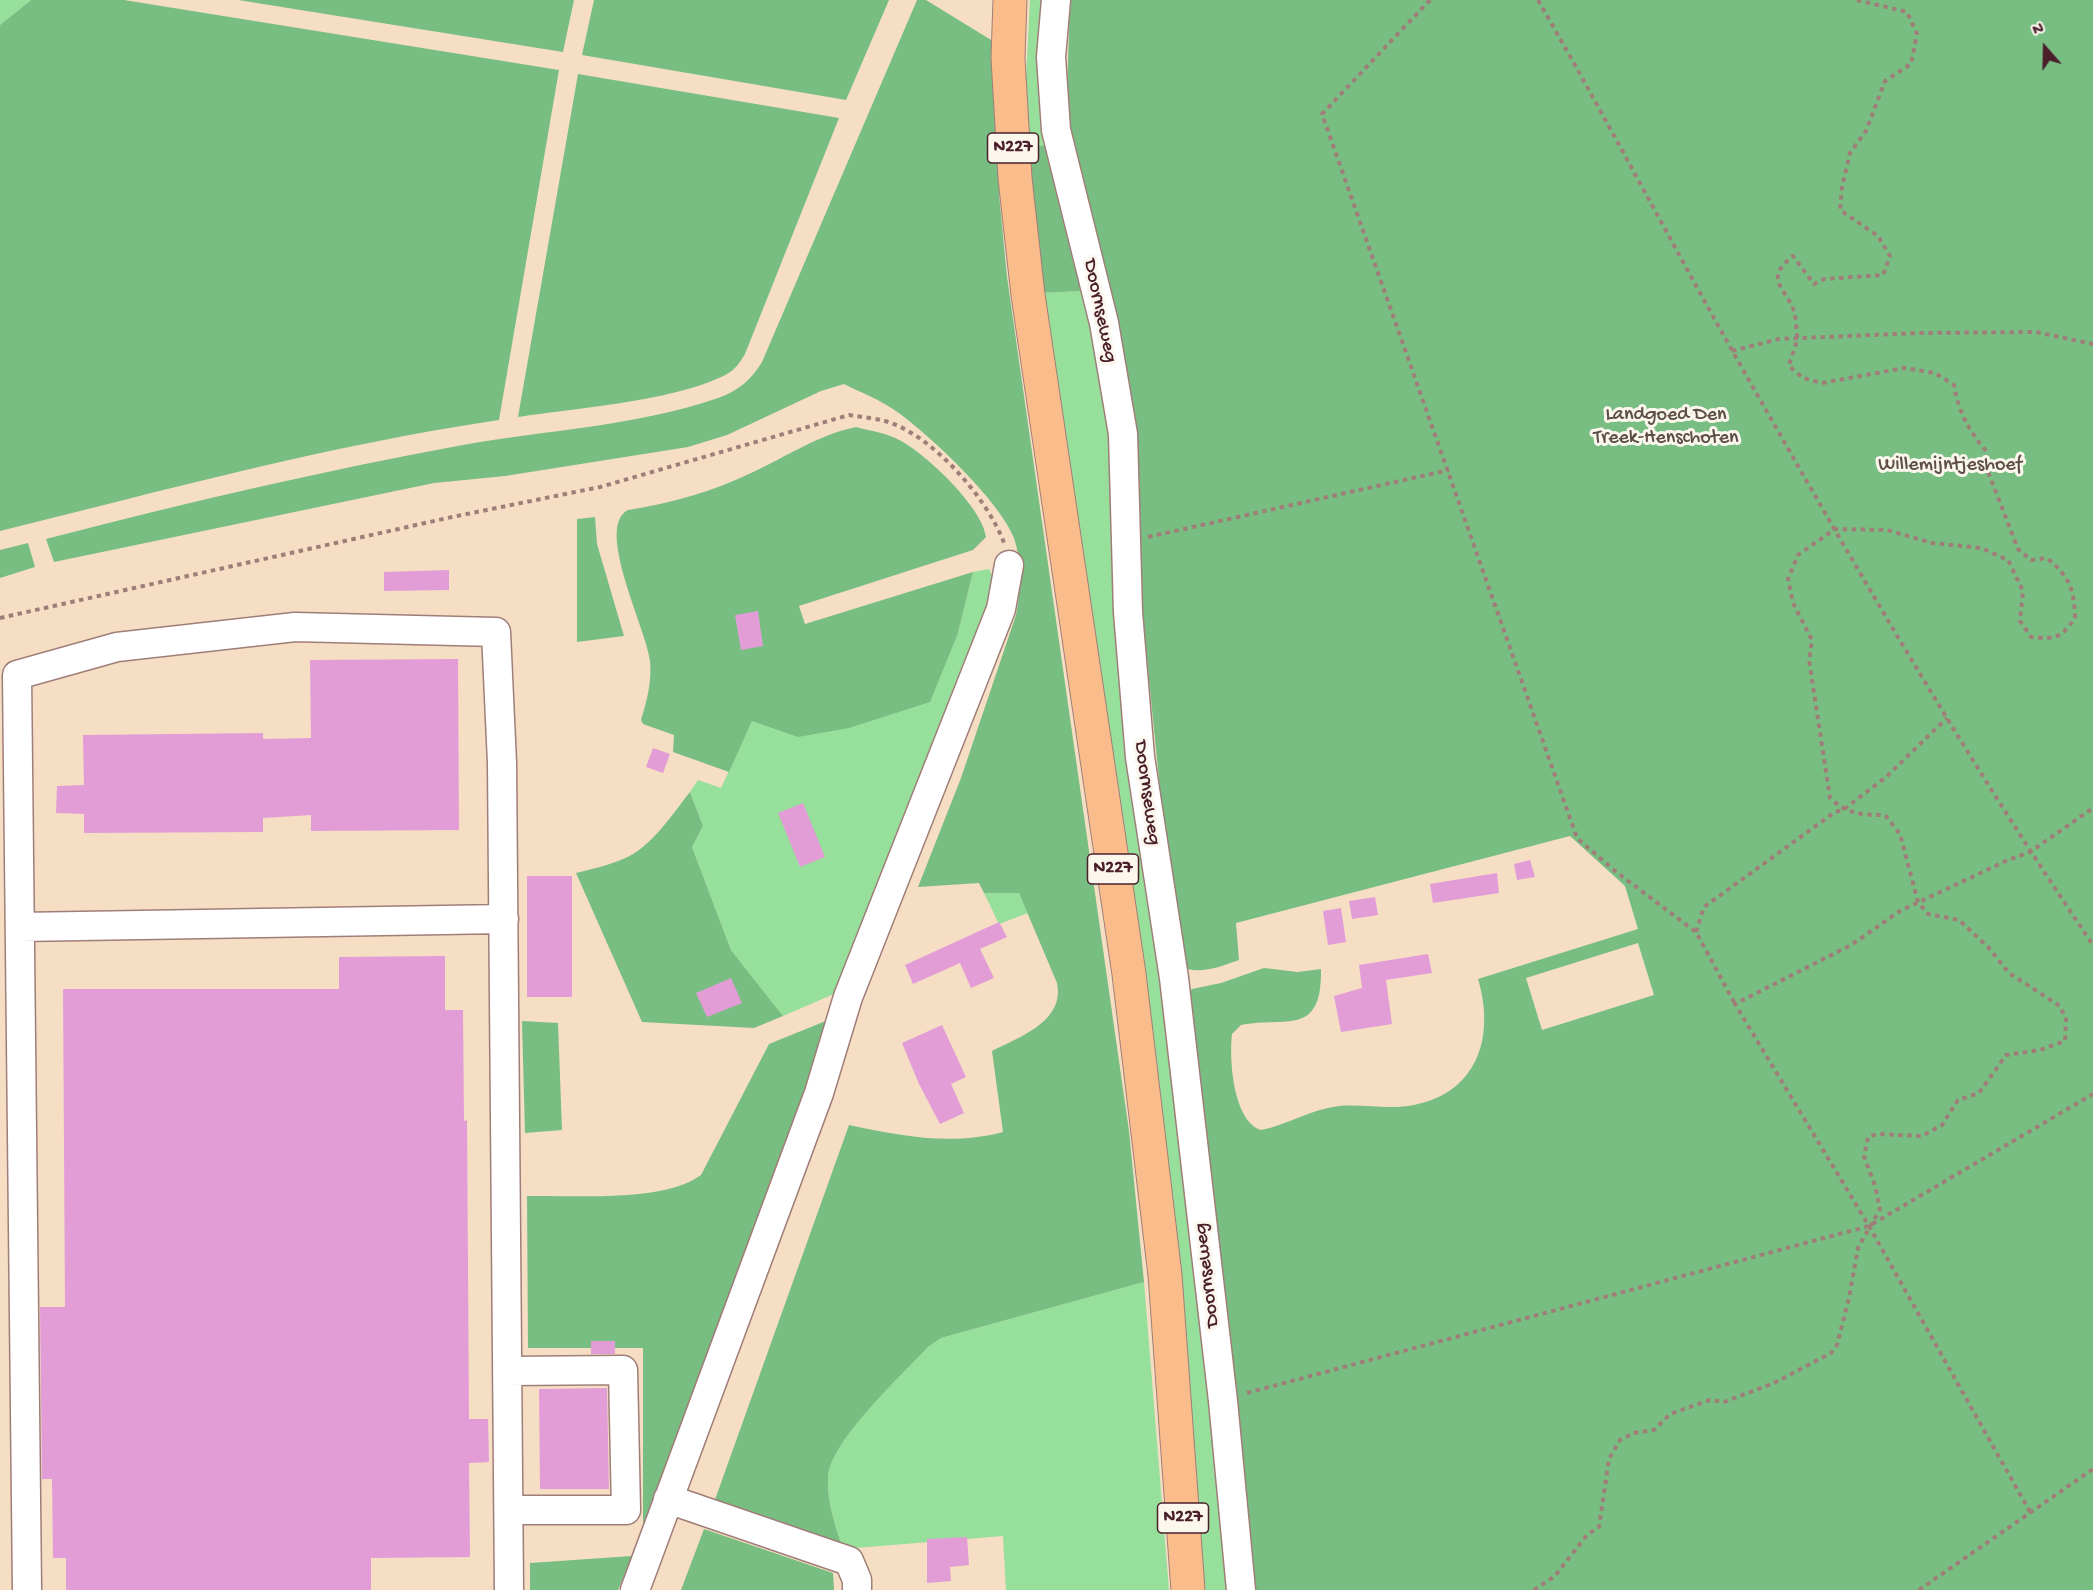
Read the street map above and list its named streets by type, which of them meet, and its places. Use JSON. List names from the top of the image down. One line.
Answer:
{"streets":{"main road":["N227"],"street":["Doornseweg"]},"parks":["Landgoed Den Treek-Henschoten","Willemijntjeshoef"],"north":"top"}
